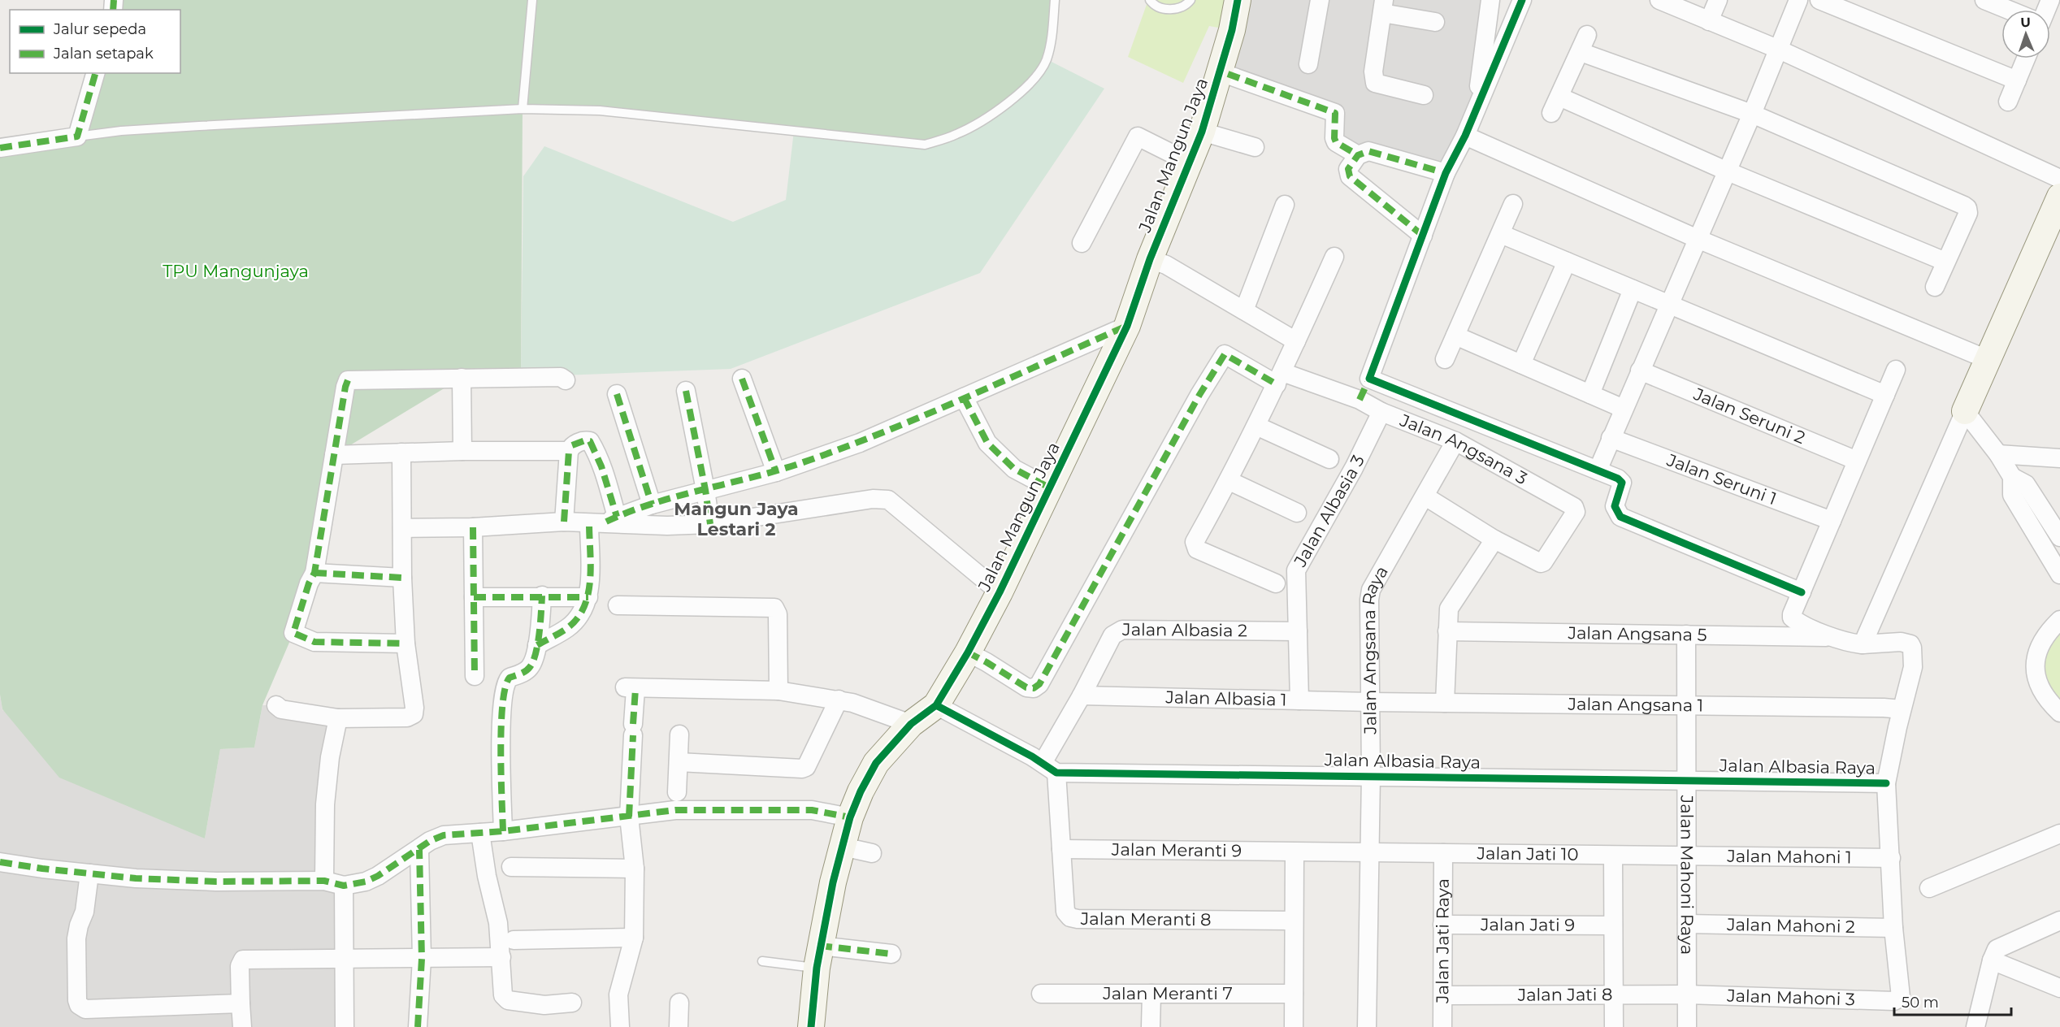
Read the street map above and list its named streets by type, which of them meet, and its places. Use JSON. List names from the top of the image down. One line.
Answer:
{"streets":{"street":["Jalan Mangun Jaya","Jalan Seruni 2","Jalan Angsana 3","Jalan Seruni 1","Jalan Albasia 3","Jalan Albasia 2","Jalan Angsana 5","Jalan Angsana Raya","Jalan Albasia 1","Jalan Angsana 1","Jalan Albasia Raya","Jalan Meranti 9","Jalan Jati 10","Jalan Mahoni 1","Jalan Mahoni Raya","Jalan Meranti 8","Jalan Jati 9","Jalan Mahoni 2","Jalan Jati Raya","Jalan Meranti 7","Jalan Jati 8","Jalan Mahoni 3"]},"crossings":[["Jalan Mangun Jaya","Jalan Angsana 3"],["Jalan Mangun Jaya","Jalan Albasia Raya"],["Jalan Angsana 3","Jalan Albasia 3"],["Jalan Angsana 3","Jalan Angsana Raya"],["Jalan Albasia 3","Jalan Albasia 2"],["Jalan Albasia 3","Jalan Albasia 1"],["Jalan Albasia 2","Jalan Albasia 1"],["Jalan Albasia 2","Jalan Albasia Raya"],["Jalan Angsana 5","Jalan Mahoni Raya"],["Jalan Angsana Raya","Jalan Albasia 1"],["Jalan Angsana Raya","Jalan Angsana 1"],["Jalan Angsana Raya","Jalan Albasia Raya"],["Jalan Angsana Raya","Jalan Meranti 9"],["Jalan Angsana Raya","Jalan Jati 10"],["Jalan Albasia 1","Jalan Angsana 1"],["Jalan Angsana 1","Jalan Mahoni Raya"],["Jalan Albasia Raya","Jalan Mahoni Raya"],["Jalan Meranti 9","Jalan Jati 10"],["Jalan Meranti 9","Jalan Meranti 8"],["Jalan Jati 10","Jalan Mahoni 1"],["Jalan Jati 10","Jalan Mahoni Raya"],["Jalan Jati 10","Jalan Jati Raya"],["Jalan Mahoni 1","Jalan Mahoni Raya"],["Jalan Mahoni Raya","Jalan Mahoni 2"],["Jalan Mahoni Raya","Jalan Jati 8"],["Jalan Mahoni Raya","Jalan Mahoni 3"],["Jalan Jati 9","Jalan Jati Raya"],["Jalan Mahoni 2","Jalan Mahoni 3"],["Jalan Jati Raya","Jalan Jati 8"],["Jalan Jati 8","Jalan Mahoni 3"]],"districts":["Mangun Jaya Lestari 2"],"parks":["TPU Mangunjaya"],"legend":["Jalur sepeda","Jalan setapak"],"scale_bar":"50 m","north":"top"}
